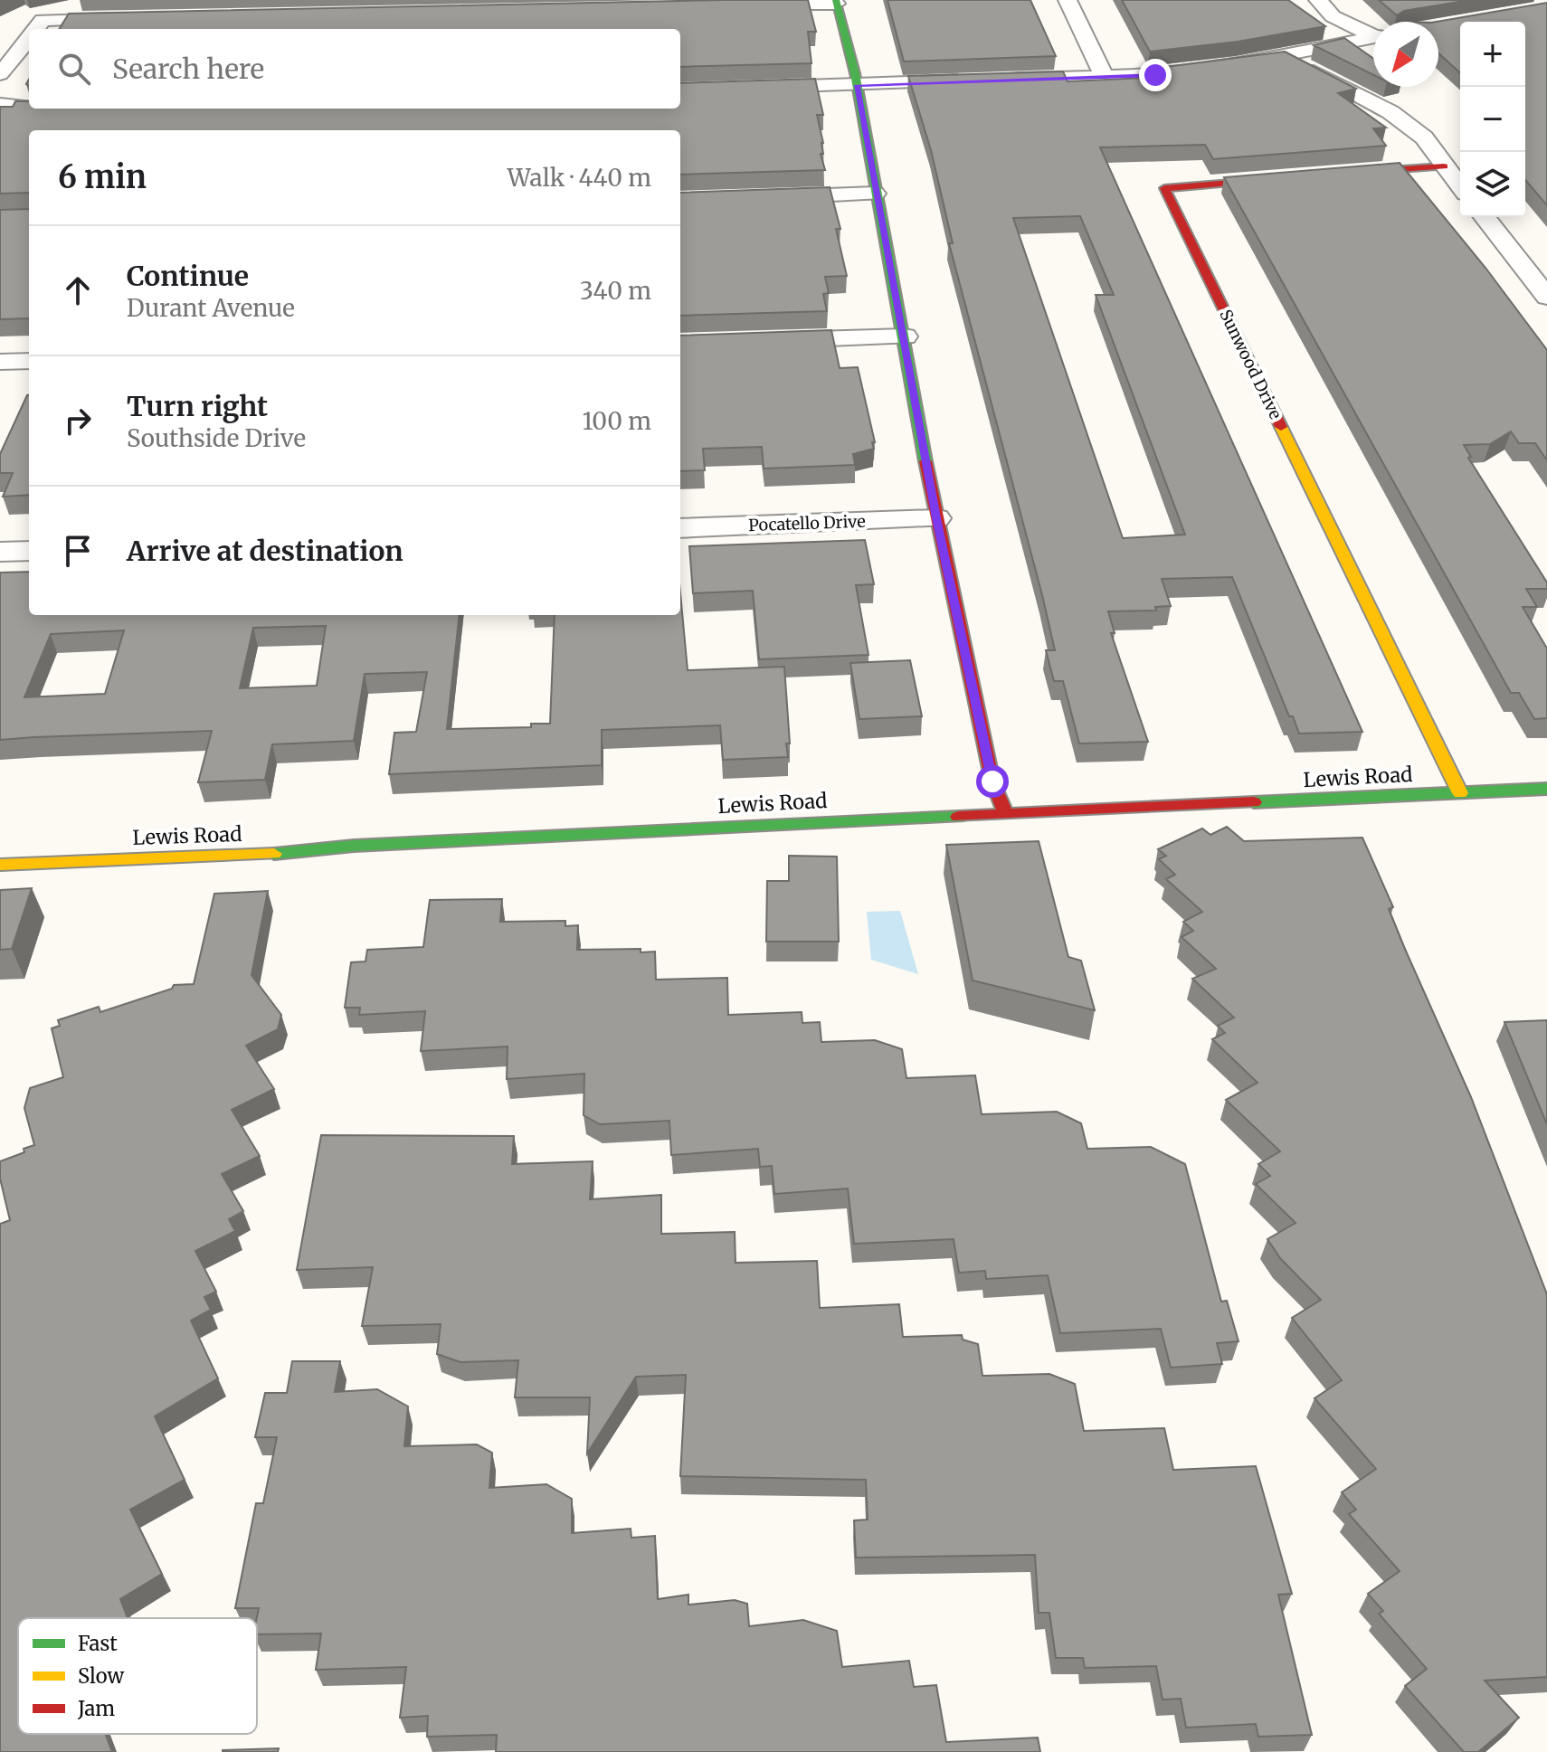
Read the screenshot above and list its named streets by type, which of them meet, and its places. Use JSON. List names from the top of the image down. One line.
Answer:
{"streets":{"street":["Sunwood Drive","Pocatello Drive","Lewis Road"]},"crossings":[["Sunwood Drive","Lewis Road"]],"legend":["Fast","Slow","Jam"],"north":"bottom left","page":{"map_buttons":["+","−"],"search":"Search here","heading":["6 min","Walk · 440 m"],"list":[["Continue","Durant Avenue","340 m"],["Turn right","Southside Drive","100 m"],"Arrive at destination"]}}
